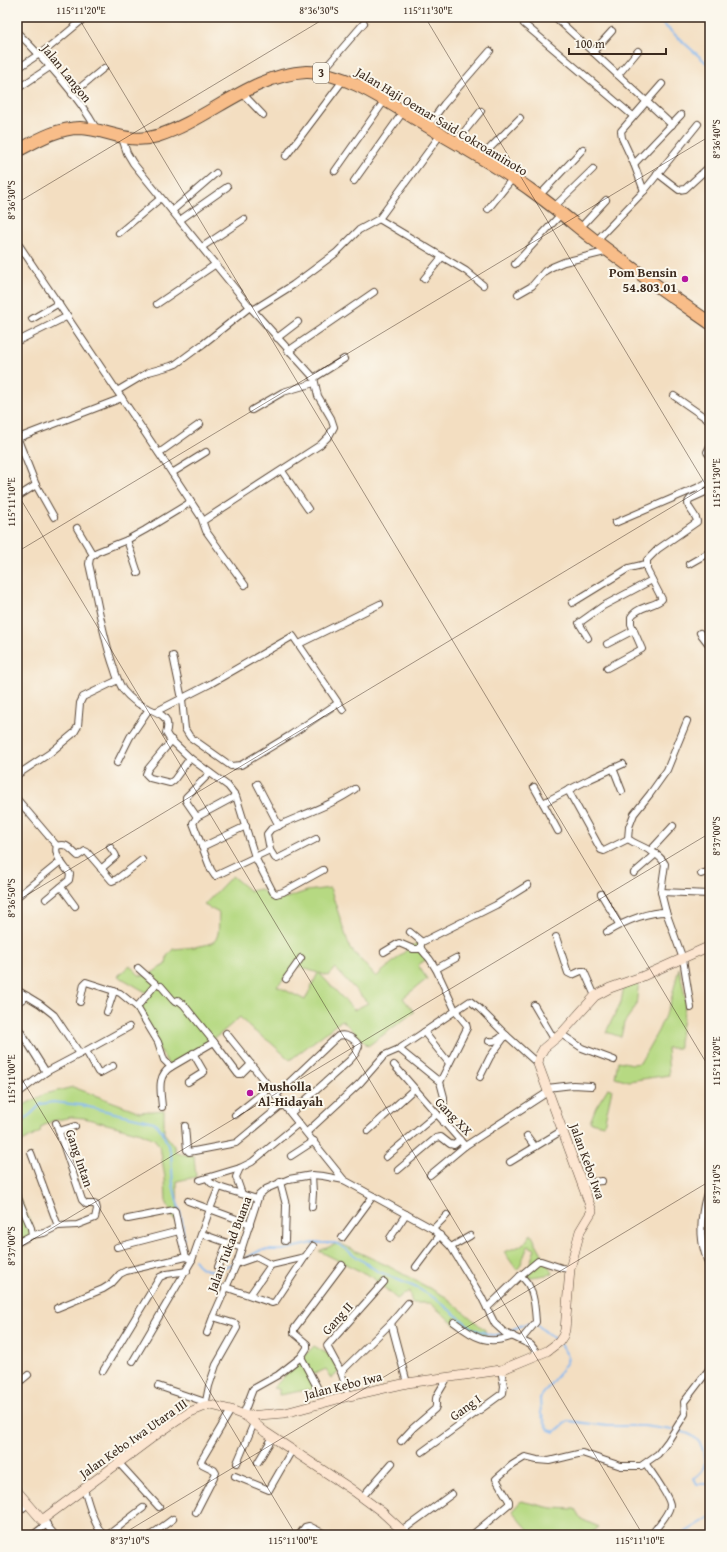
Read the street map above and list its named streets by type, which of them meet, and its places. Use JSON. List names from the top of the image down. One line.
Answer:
{"streets":{"highway":["3","Jalan Haji Oemar Said Cokroaminoto"],"street":["Jalan Langon","Gang XX","Gang Intan","Jalan Kebo Iwa","Jalan Tukad Buana","Gang II","Gang I","Jalan Kebo Iwa Utara III"]},"crossings":[["Jalan Langon","Jalan Haji Oemar Said Cokroaminoto"],["Gang XX","Jalan Kebo Iwa"],["Jalan Kebo Iwa","Jalan Tukad Buana"],["Jalan Kebo Iwa","Gang II"],["Jalan Kebo Iwa","Gang I"]],"places":["Pom Bensin 54.803.01","Musholla Al-Hidayah"],"scale_bar":"100 m","coordinates":["115°11'20\"E","8°36'30\"S","115°11'30\"E","8°36'40\"S","115°11'10\"E","8°37'00\"S","8°36'50\"S","115°11'00\"E","8°37'10\"S"]}
